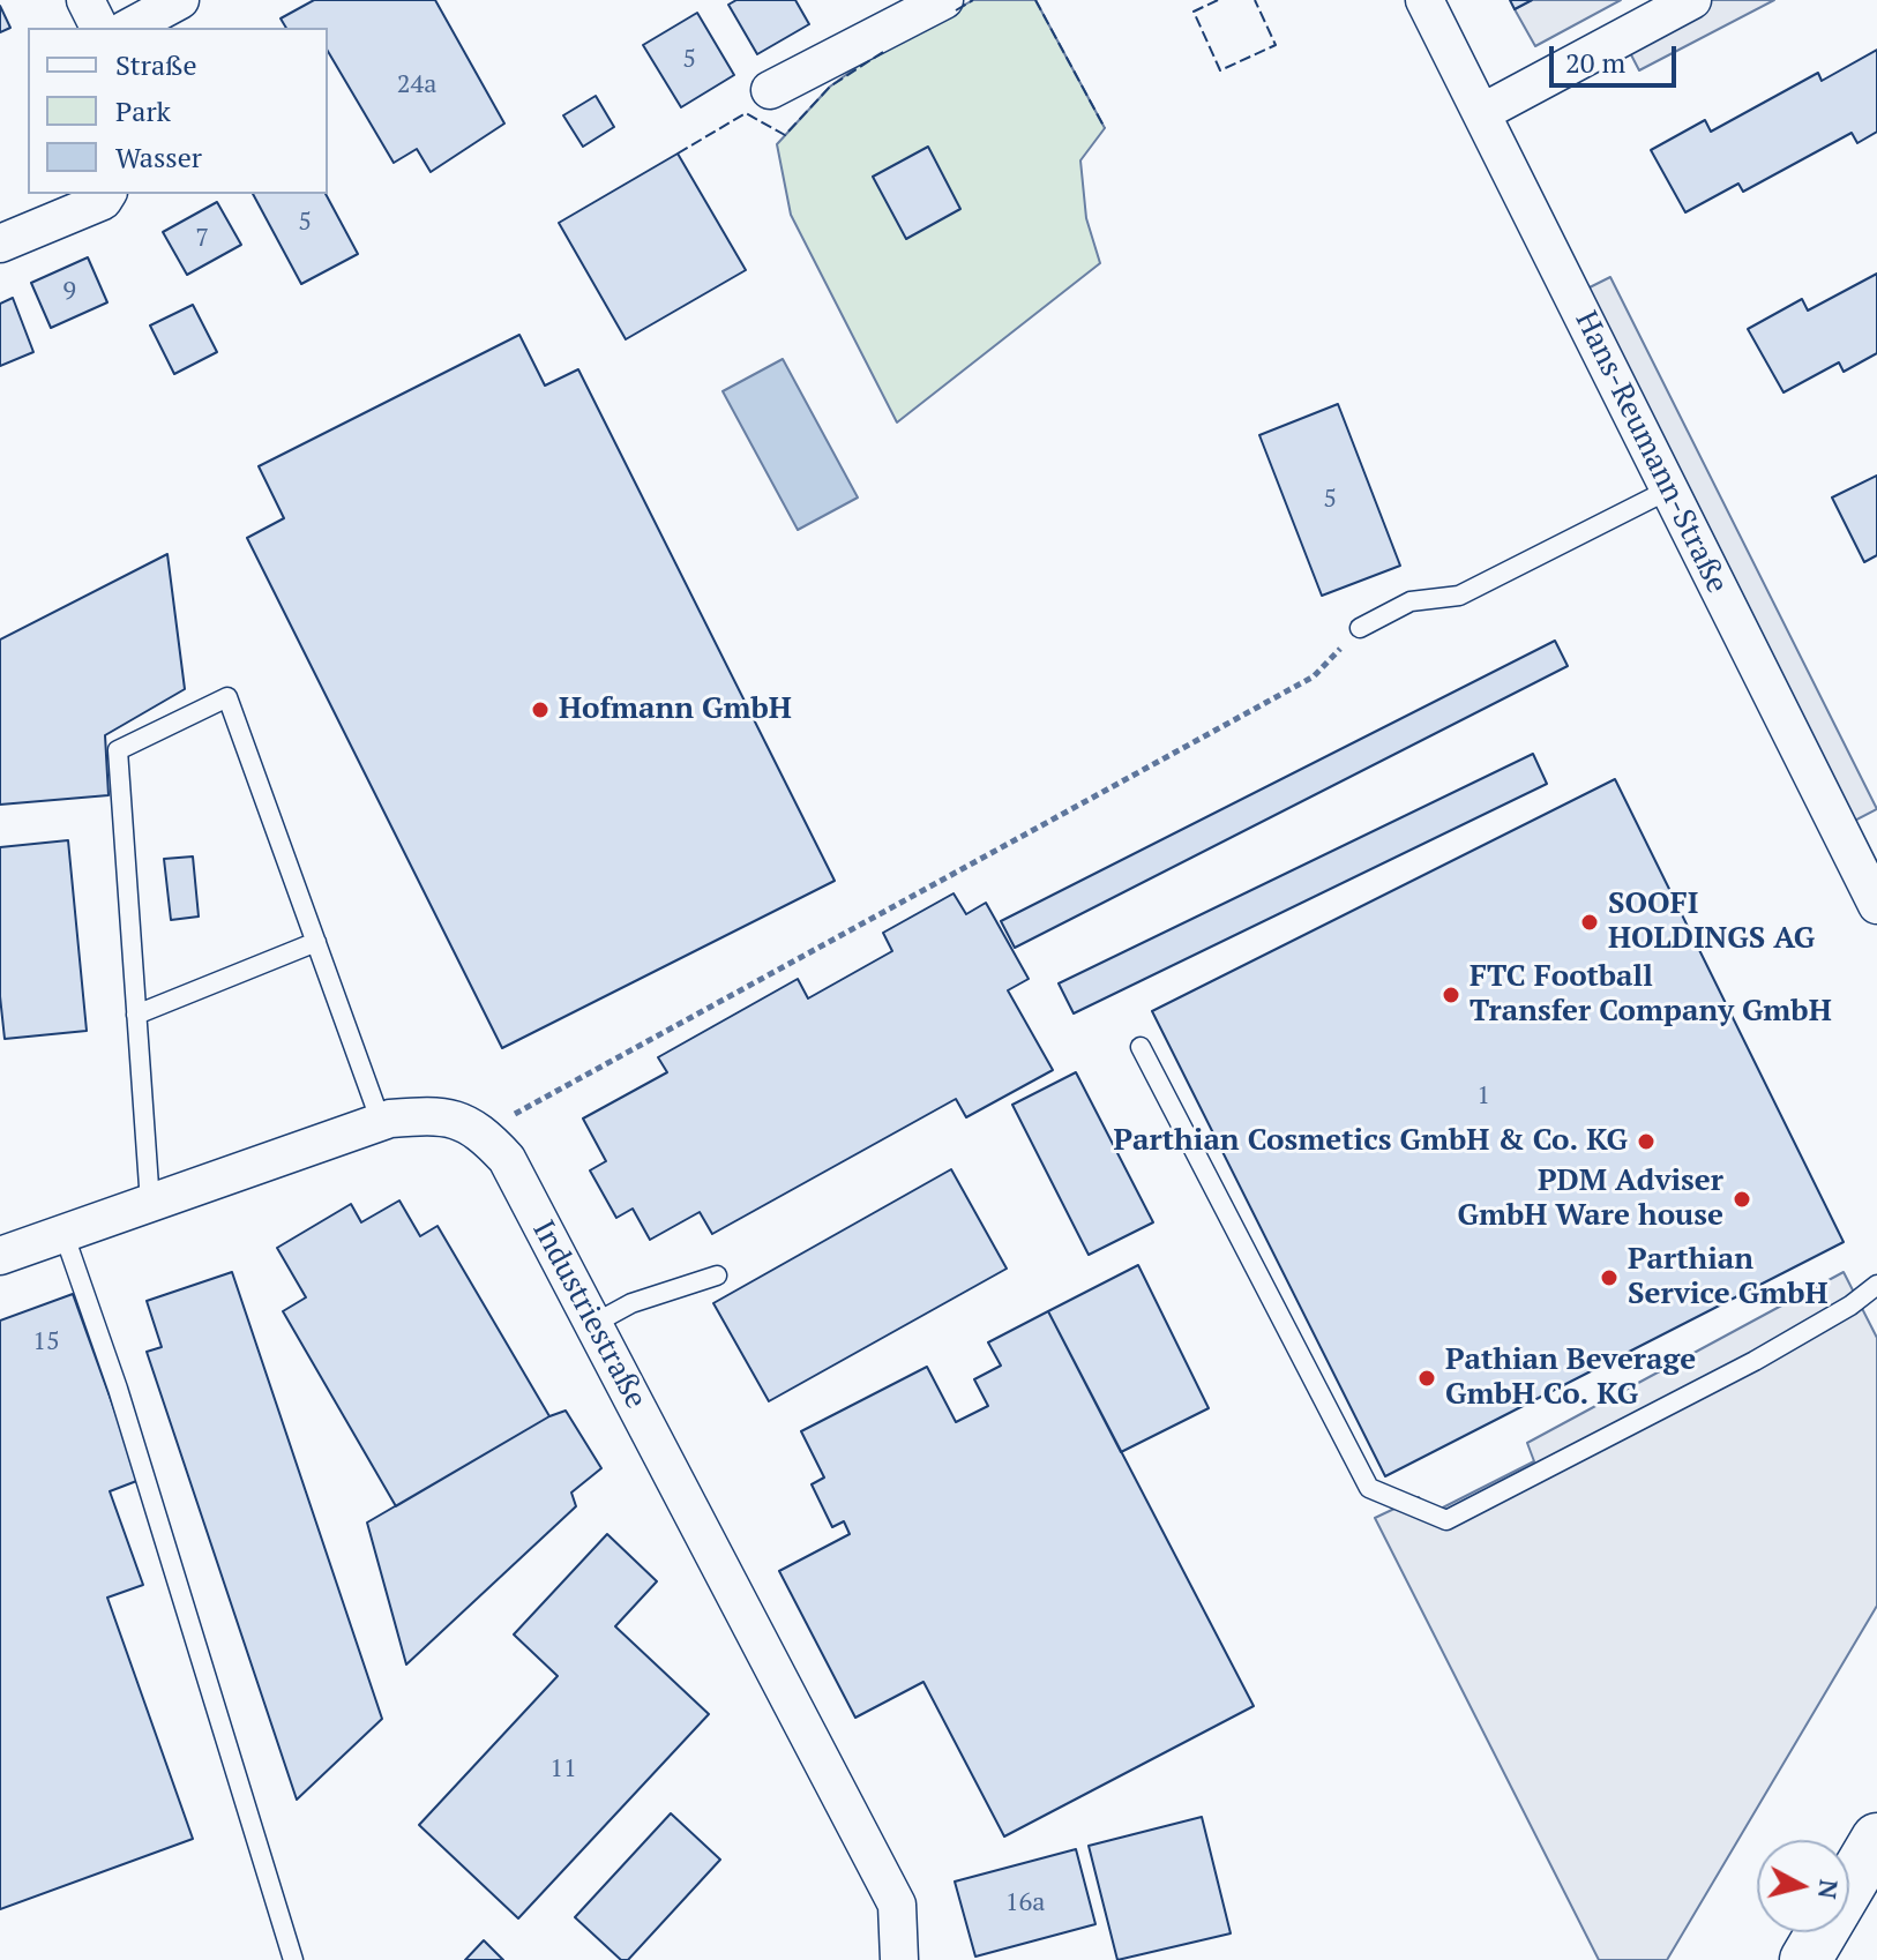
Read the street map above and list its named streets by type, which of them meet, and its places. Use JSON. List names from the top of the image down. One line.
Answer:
{"streets":{"street":["Hans-Reumann-Straße","Industriestraße"]},"places":["Hofmann GmbH","SOOFI HOLDINGS AG","FTC Football Transfer Company GmbH","Parthian Cosmetics GmbH & Co. KG","PDM Adviser GmbH Ware house","Parthian Service GmbH","Pathian Beverage GmbH Co. KG"],"house_numbers":["5","24a","5","7","9","5","1","15","11","16a"],"legend":["Straße","Park","Wasser"],"scale_bar":"20 m","north":"right"}
